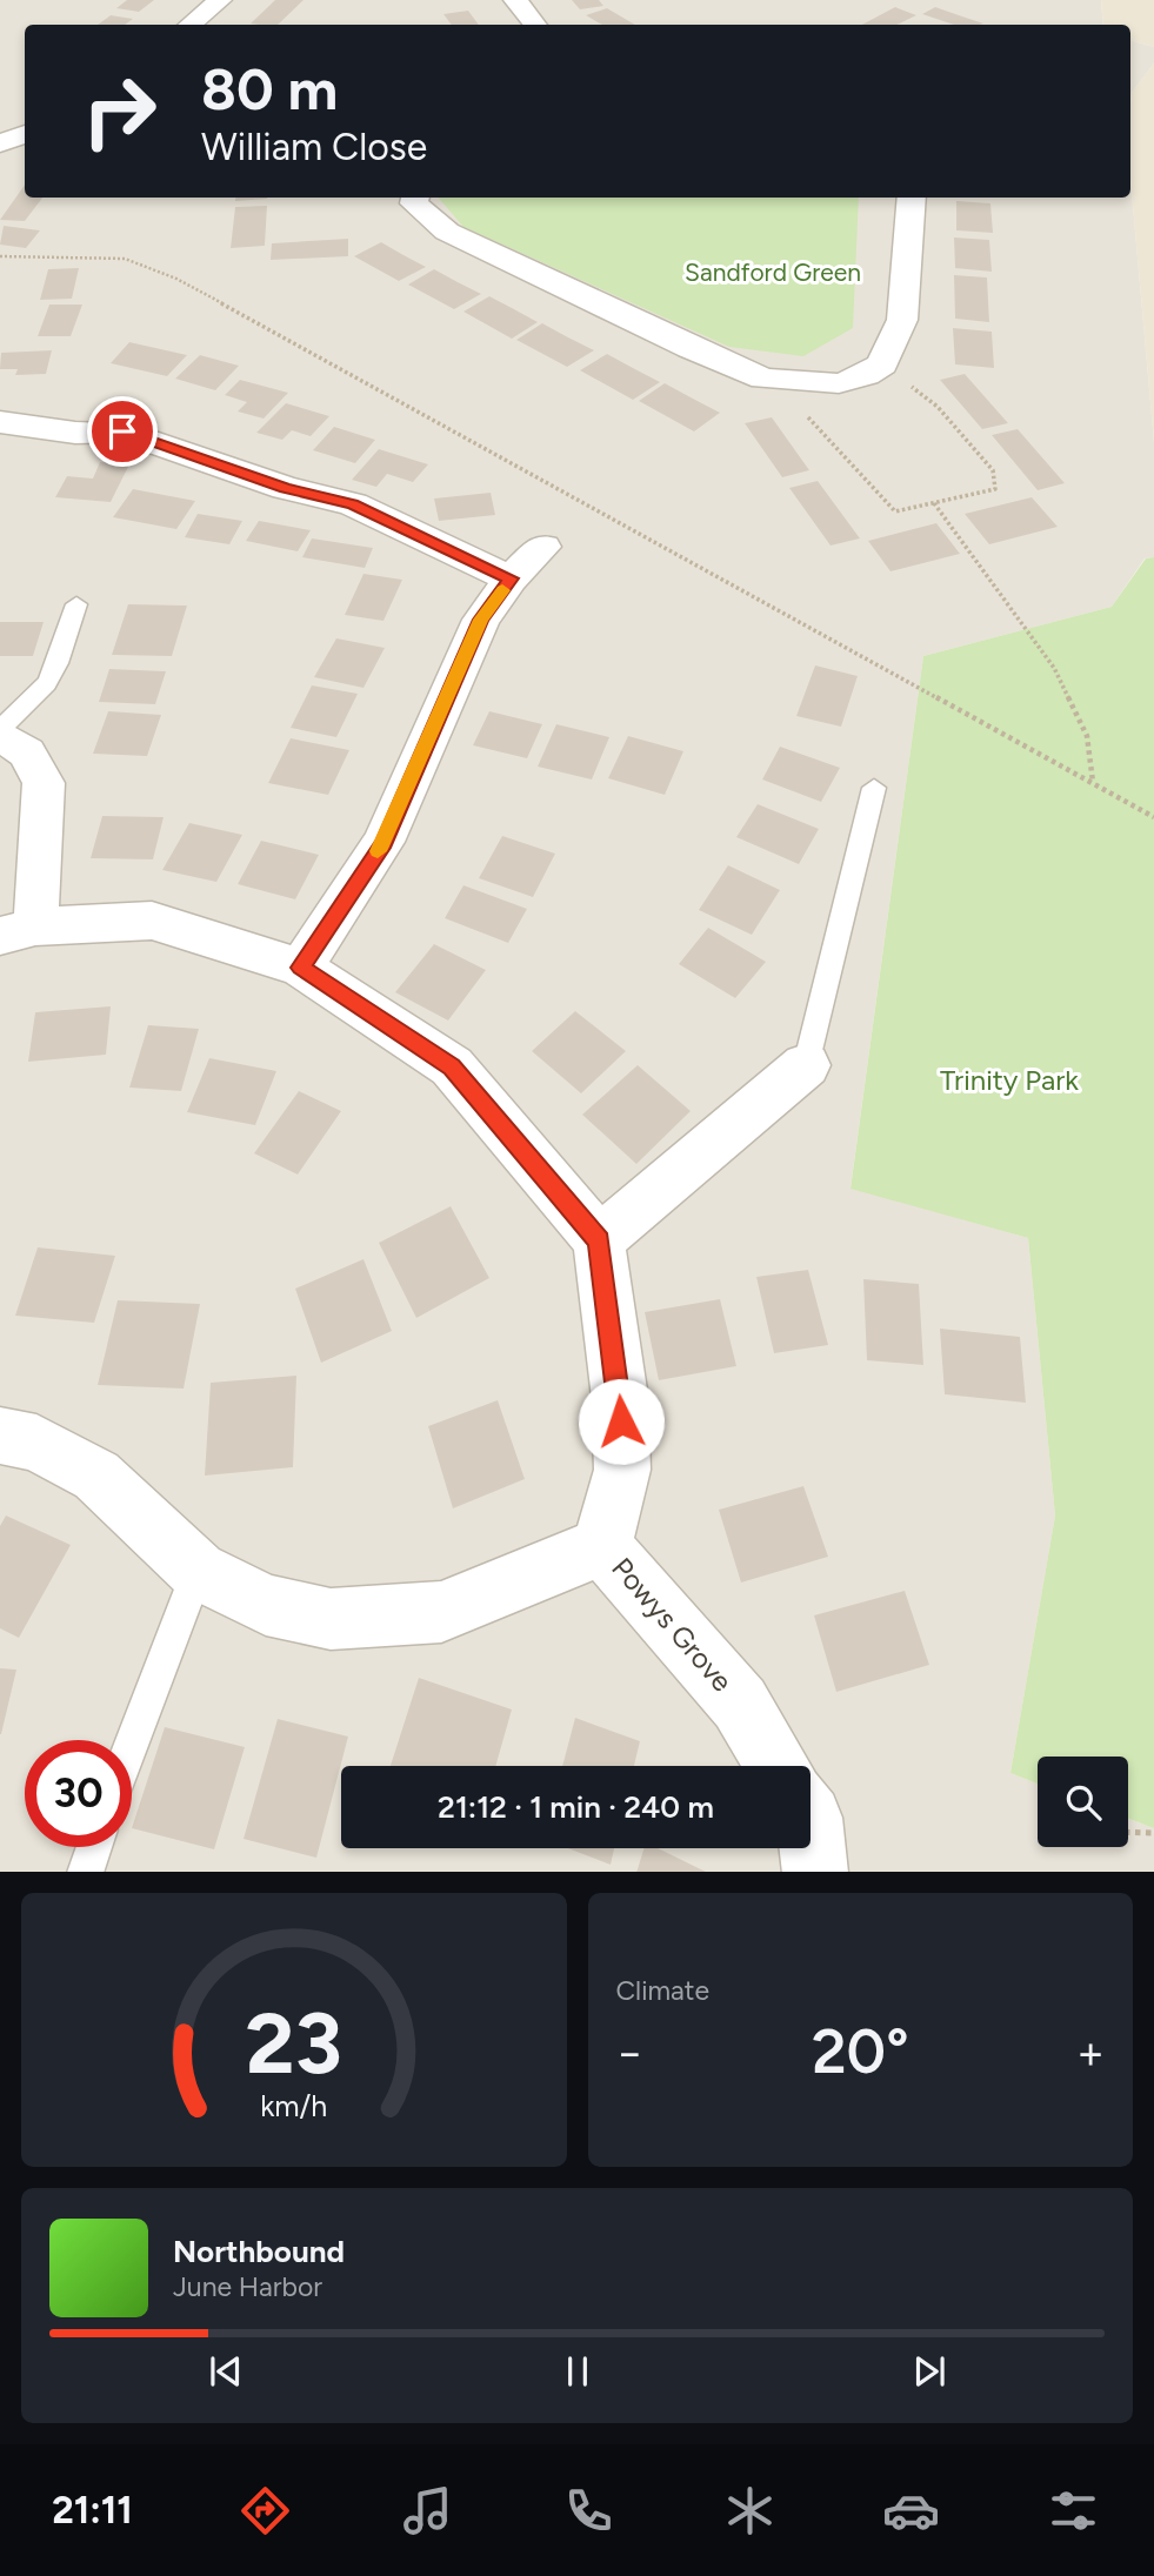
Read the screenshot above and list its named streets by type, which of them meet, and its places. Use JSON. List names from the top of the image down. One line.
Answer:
{"streets":{"street":["Powys Grove"]},"parks":["Sandford Green","Trinity Park"],"page":{"turn":["80 m","William Close"],"limit":"30","trip":"21:12 · 1 min · 240 m","tile":"Climate","heat":["−","20°","+"],"song":["Northbound","June Harbor"],"tabs":"21:11","gauge":["23","km/h"]}}
